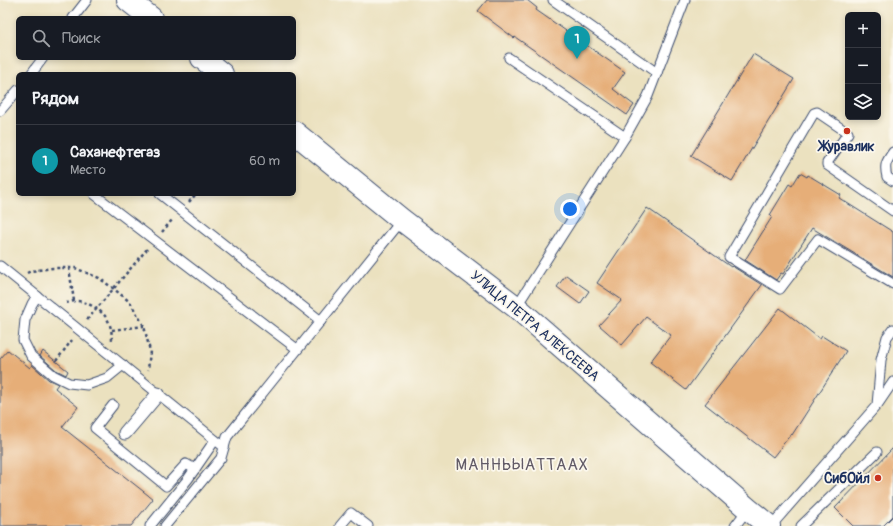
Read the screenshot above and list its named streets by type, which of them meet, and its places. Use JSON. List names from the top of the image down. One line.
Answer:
{"streets":{"street":["УЛИЦА ПЕТРА АЛЕКСЕЕВА"]},"districts":["МАННЬЫАТТААХ"],"places":["Журавлик","СибОйл"],"page":{"map_buttons":["+","−"],"search":"Поиск","pins":"1","heading":"Рядом","list":[{"mark":"1","name":"Саханефтегаз","note":"Место","value":"60 m"}]}}
